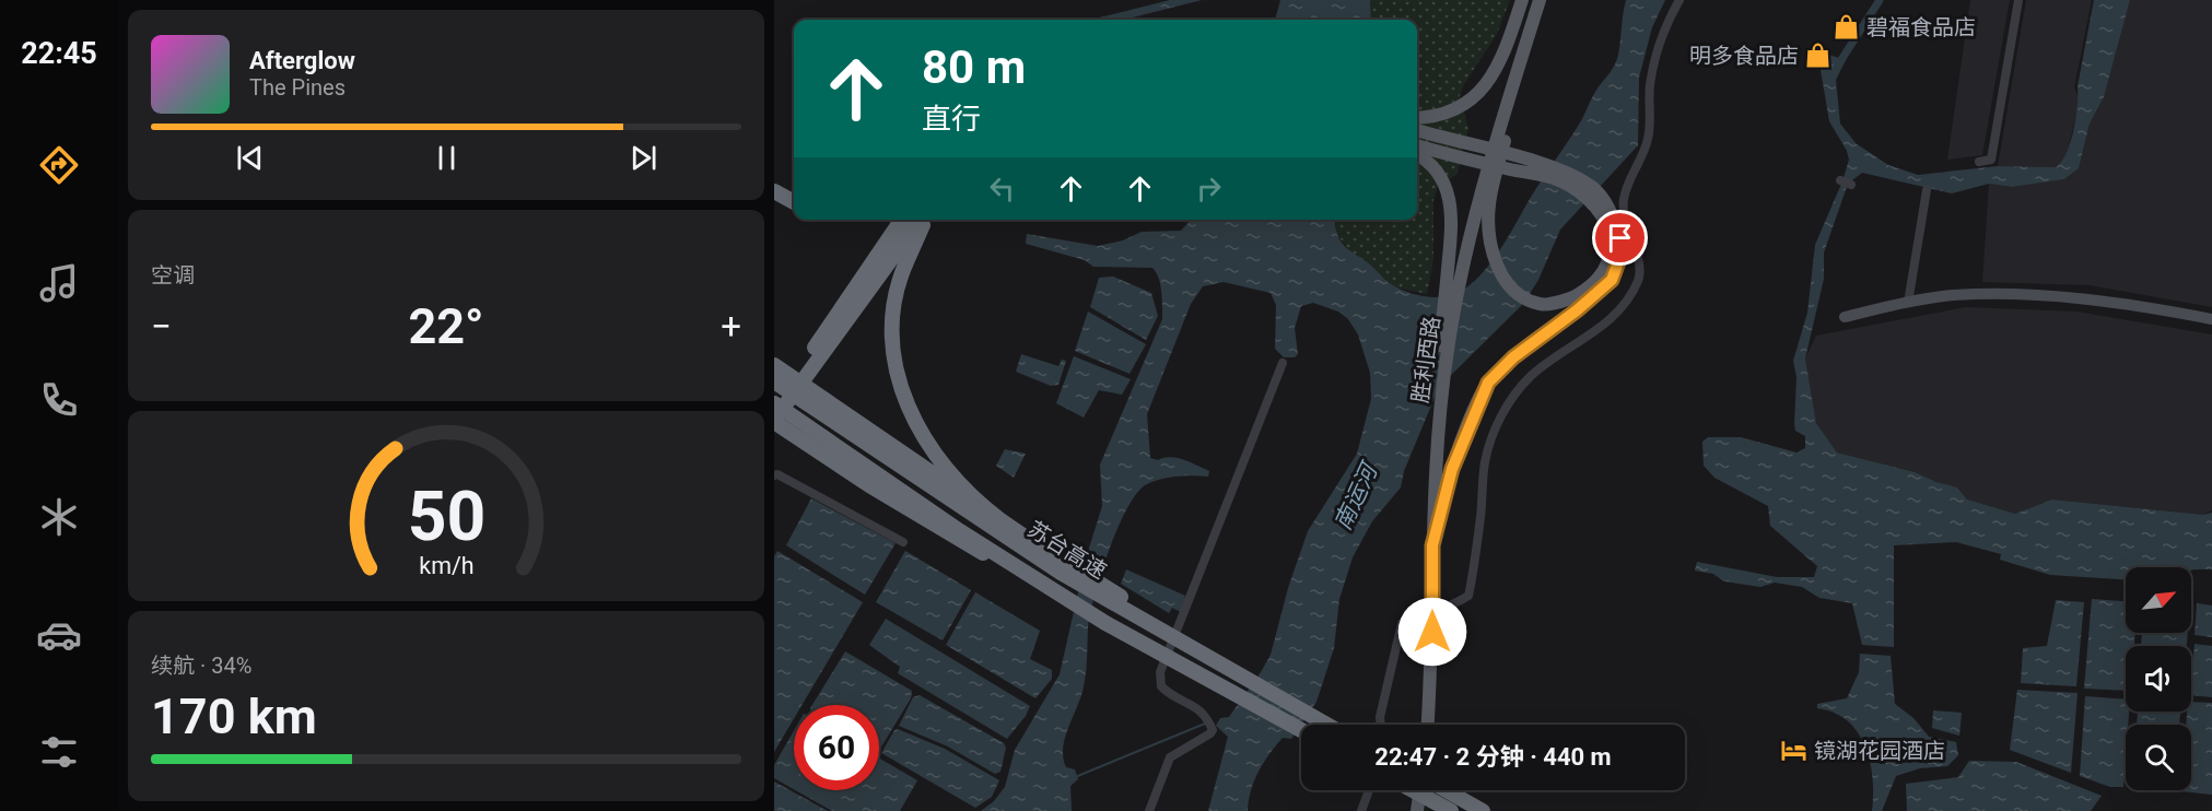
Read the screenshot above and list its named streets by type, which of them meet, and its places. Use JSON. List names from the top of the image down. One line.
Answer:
{"streets":{"highway":["苏台高速"],"main road":["胜利西路"]},"water":["南运河"],"places":{"shop":["碧福食品店","明多食品店"],"hotel":["镜湖花园酒店"]},"north":"top right","page":{"tabs":"22:45","turn":["80 m","直行"],"song":["Afterglow","The Pines"],"tile":["空调",["续航 · 34%","170 km"]],"heat":["−","22°","+"],"limit":"60","trip":"22:47 · 2 分钟 · 440 m","gauge":["50","km/h"]}}
